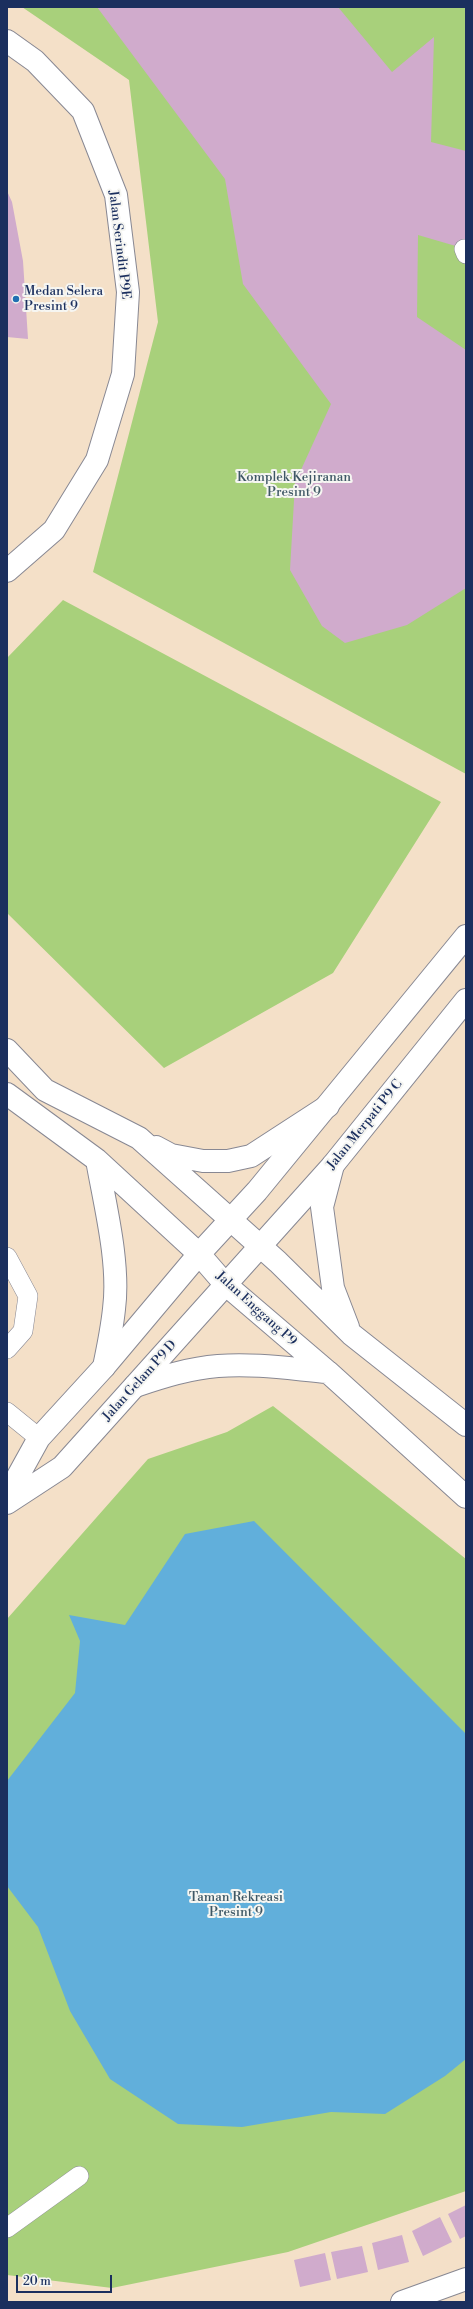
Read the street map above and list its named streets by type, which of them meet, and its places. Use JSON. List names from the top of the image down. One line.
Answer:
{"streets":{"street":["Jalan Serindit P9E","Jalan Merpati P9 C","Jalan Enggang P9","Jalan Gelam P9 D"]},"crossings":[["Jalan Merpati P9 C","Jalan Gelam P9 D"],["Jalan Enggang P9","Jalan Gelam P9 D"]],"parks":["Komplek Kejiranan Presint 9","Taman Rekreasi Presint 9"],"places":["Medan Selera Presint 9"],"scale_bar":"20 m"}
